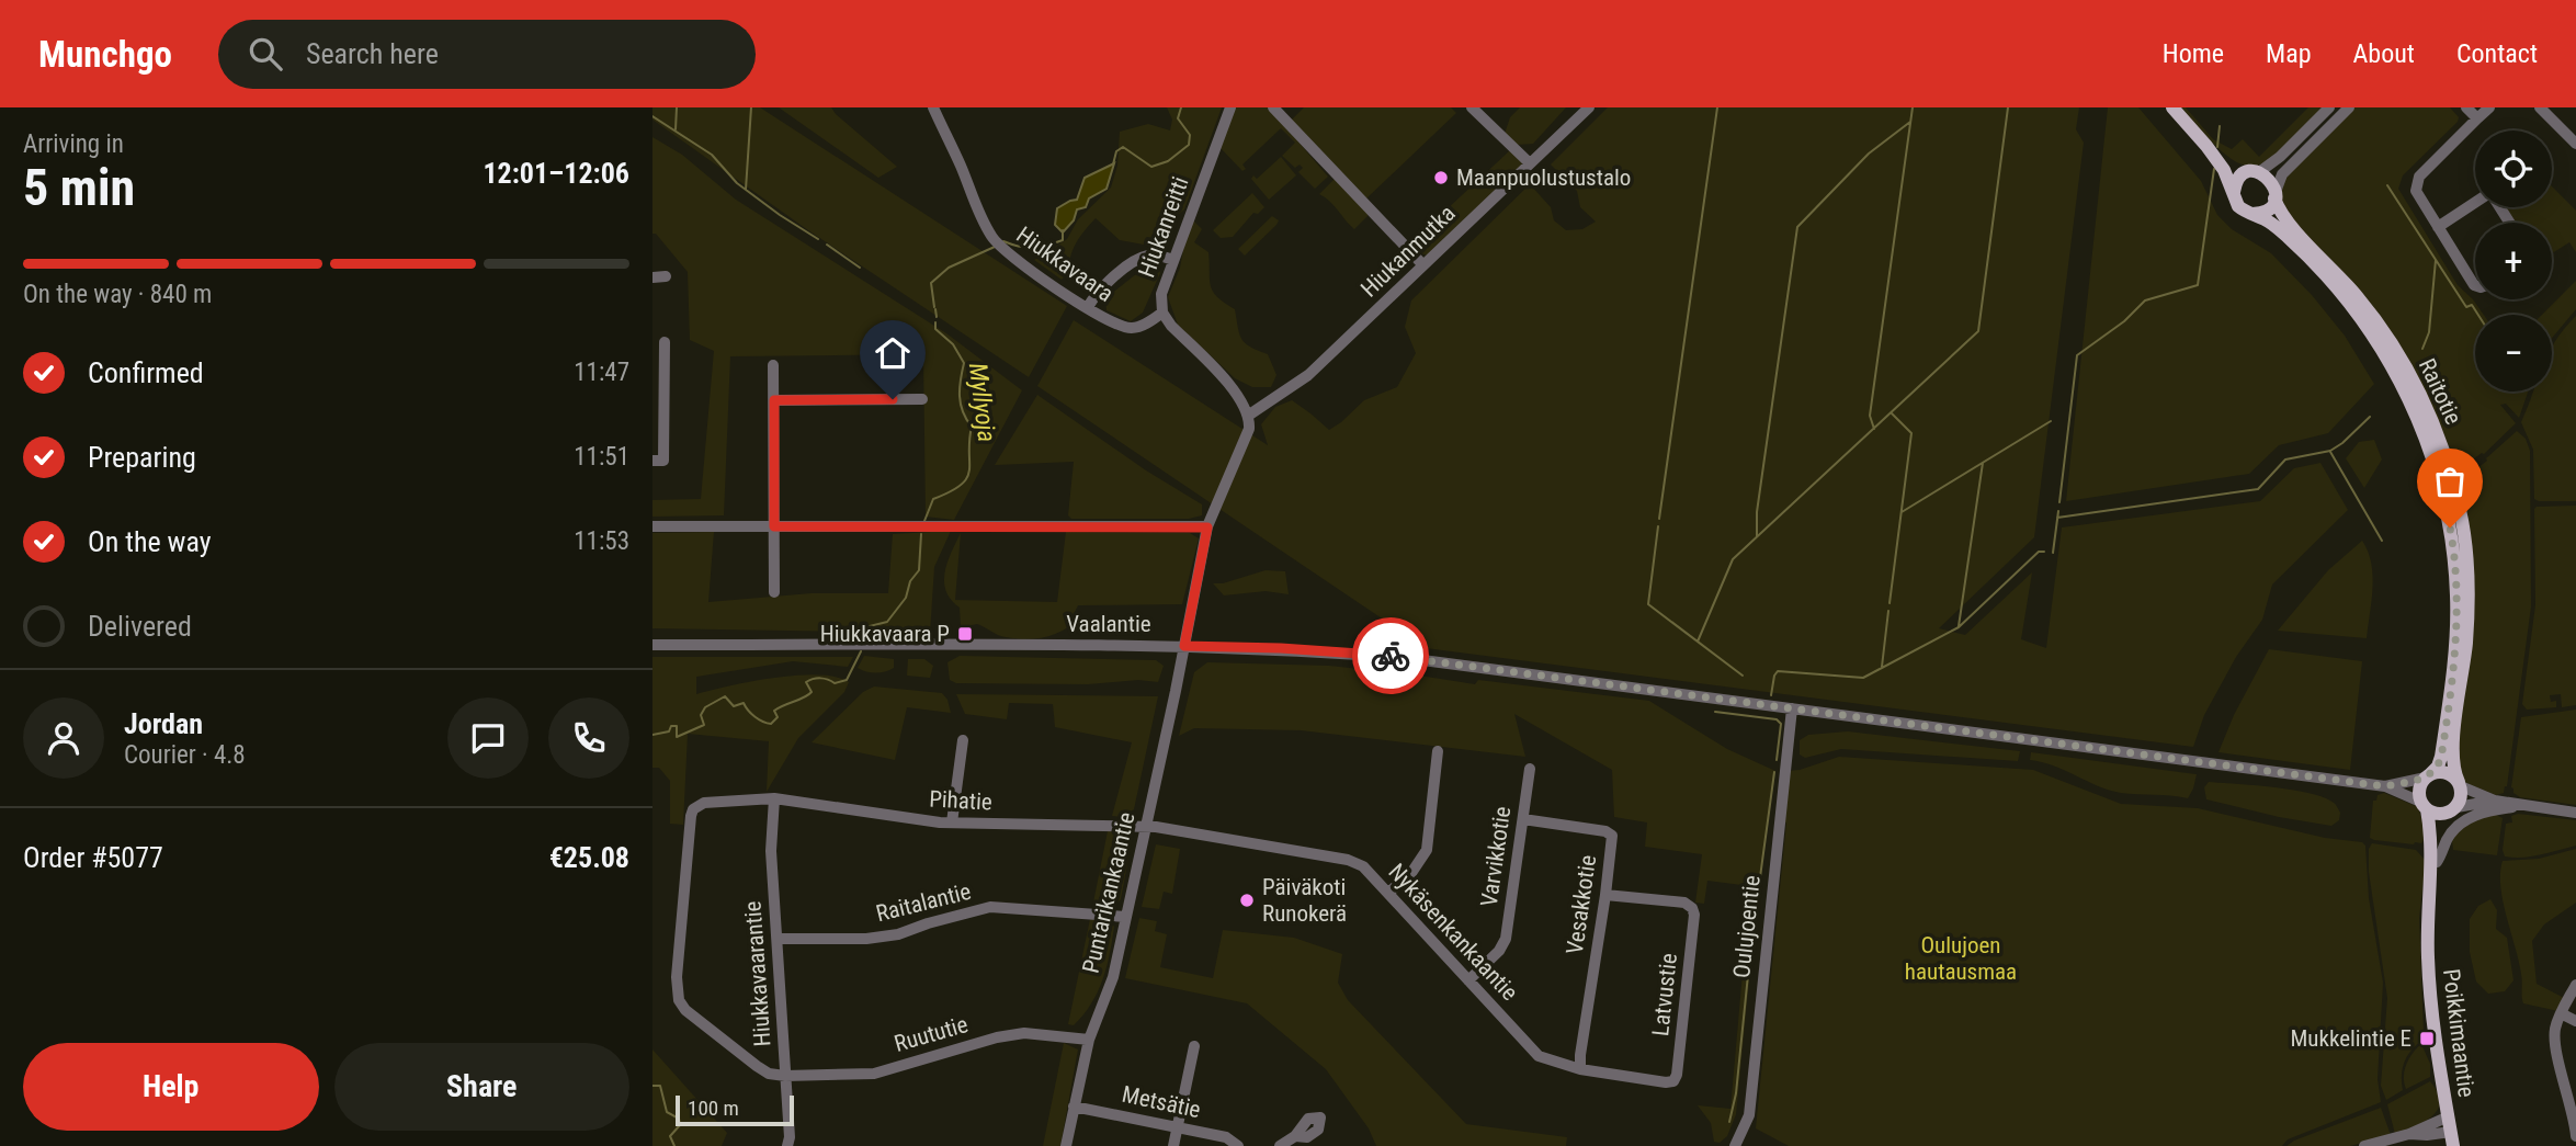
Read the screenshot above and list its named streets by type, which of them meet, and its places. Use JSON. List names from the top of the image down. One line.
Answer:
{"streets":{"main road":["Raitotie","Poikkimaantie"],"street":["Hiukanreitti","Hiukanmutka","Hiukkavaara","Vaalantie","Pihatie","Varvikkotie","Puntarikankaantie","Raitalantie","Vesakkotie","Oulujoentie","Nykäsenkankaantie","Hiukkavaarantie","Latvustie","Ruututie","Metsätie"]},"crossings":[["Hiukanreitti","Hiukanmutka"],["Hiukanreitti","Hiukkavaara"],["Raitotie","Vaalantie"],["Raitotie","Poikkimaantie"],["Vaalantie","Puntarikankaantie"],["Vaalantie","Oulujoentie"],["Vaalantie","Poikkimaantie"],["Pihatie","Puntarikankaantie"],["Pihatie","Nykäsenkankaantie"],["Pihatie","Hiukkavaarantie"],["Pihatie","Ruututie"],["Varvikkotie","Vesakkotie"],["Varvikkotie","Nykäsenkankaantie"],["Puntarikankaantie","Raitalantie"],["Puntarikankaantie","Nykäsenkankaantie"],["Puntarikankaantie","Ruututie"],["Puntarikankaantie","Metsätie"],["Raitalantie","Hiukkavaarantie"],["Vesakkotie","Nykäsenkankaantie"],["Vesakkotie","Latvustie"],["Nykäsenkankaantie","Latvustie"],["Hiukkavaarantie","Ruututie"]],"water":["Myllyoja"],"parks":["Oulujoen hautausmaa"],"places":{"other":["Maanpuolustustalo","Päiväkoti Runokerä"],"transit":["Hiukkavaara P","Mukkelintie E"]},"scale_bar":"100 m","page":{"header":"Munchgo","search":"Search here","nav":["Home","Map","About","Contact"],"heading":["5 min","Arriving in","12:01–12:06"],"panel":["Jordan","Courier · 4.8","Order #5077","€25.08"],"map_buttons":["+","−"],"bar":"On the way · 840 m","list":[["Confirmed","11:47"],["Preparing","11:51"],["On the way","11:53"],"Delivered"],"buttons":["Help","Share"],"scale":"100 m"}}
